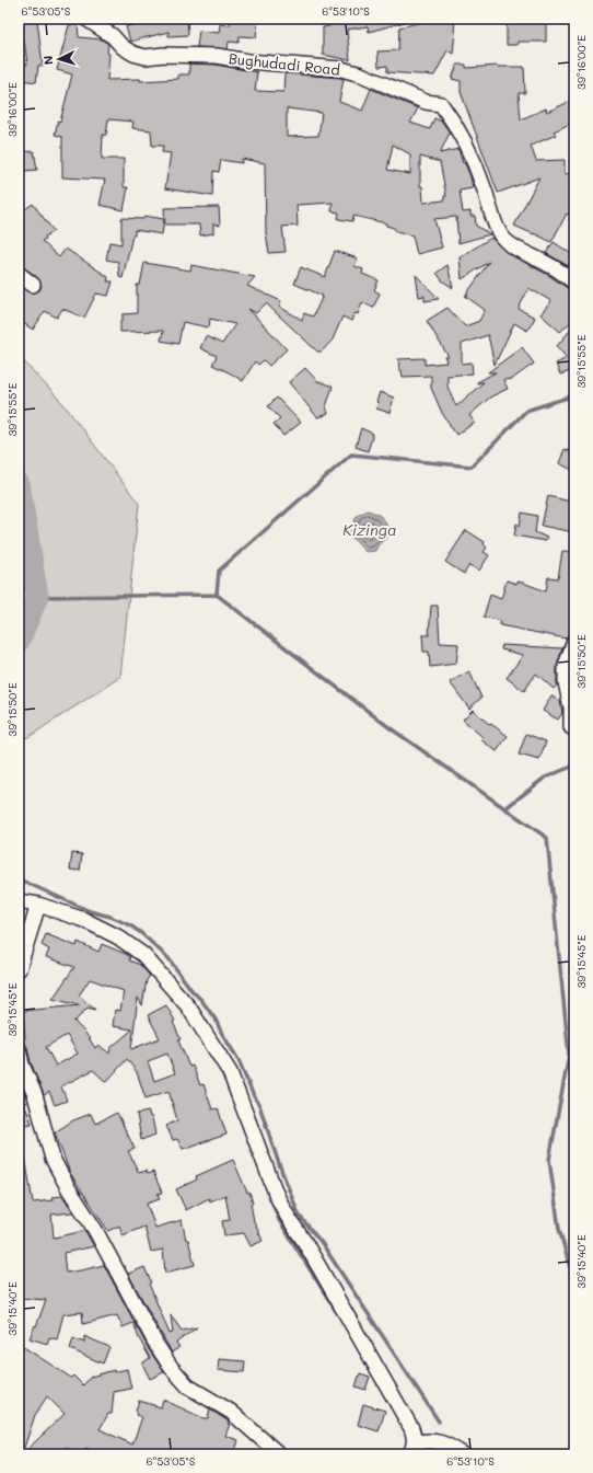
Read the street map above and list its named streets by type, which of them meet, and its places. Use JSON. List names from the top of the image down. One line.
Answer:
{"streets":{"street":["Bughudadi Road"]},"water":["Kizinga"],"north":"left","coordinates":["6°53'05\"S","6°53'10\"S","39°16'00\"E","39°15'55\"E","39°15'50\"E","39°15'45\"E","39°15'40\"E"]}
